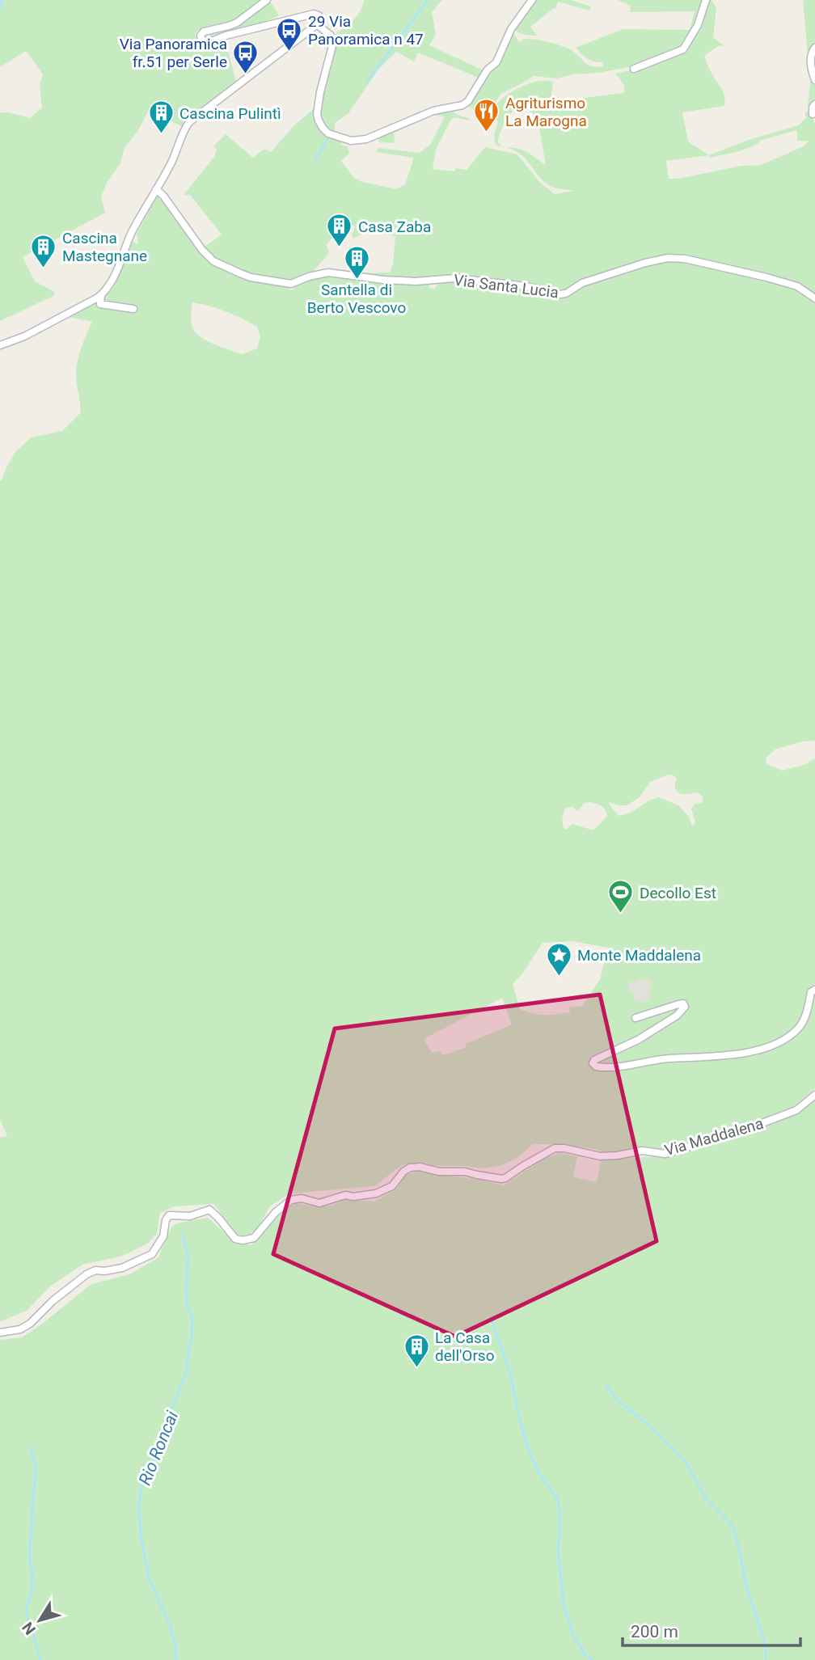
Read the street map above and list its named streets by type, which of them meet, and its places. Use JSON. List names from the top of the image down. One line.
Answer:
{"streets":{"street":["Via Santa Lucia","Via Maddalena"]},"water":["Rio Roncai"],"places":{"bus stop":["29 Via Panoramica n 47","Via Panoramica fr.51 per Serle"],"restaurant":["Agriturismo La Marogna"],"building":["Cascina Pulintì","Casa Zaba","Cascina Mastegnane","Santella di Berto Vescovo","La Casa dell'Orso"],"sports":["Decollo Est"],"place":["Monte Maddalena"]},"scale_bar":"200 m","north":"bottom left"}
